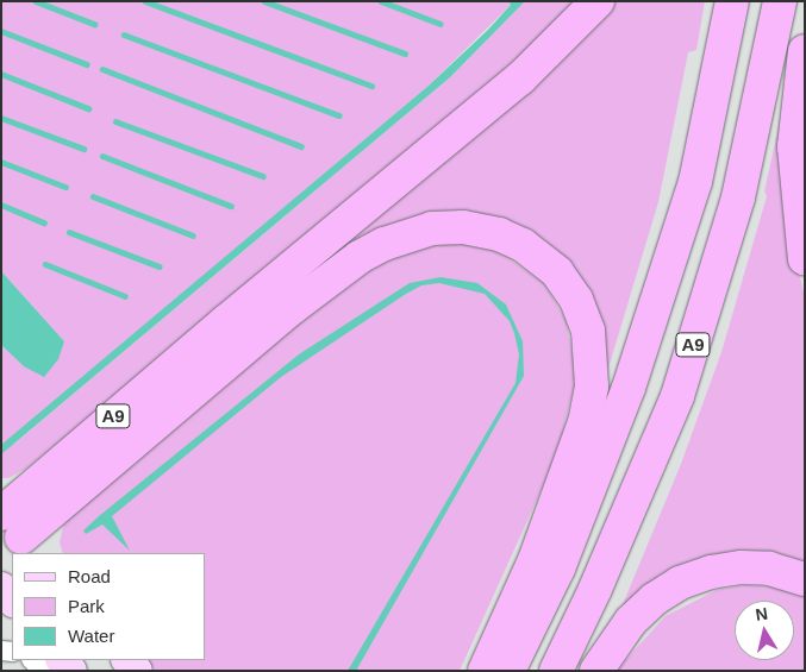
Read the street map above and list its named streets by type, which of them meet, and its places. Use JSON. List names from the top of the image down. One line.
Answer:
{"streets":{"highway":["A9"]},"legend":["Road","Park","Water"],"north":"top"}
